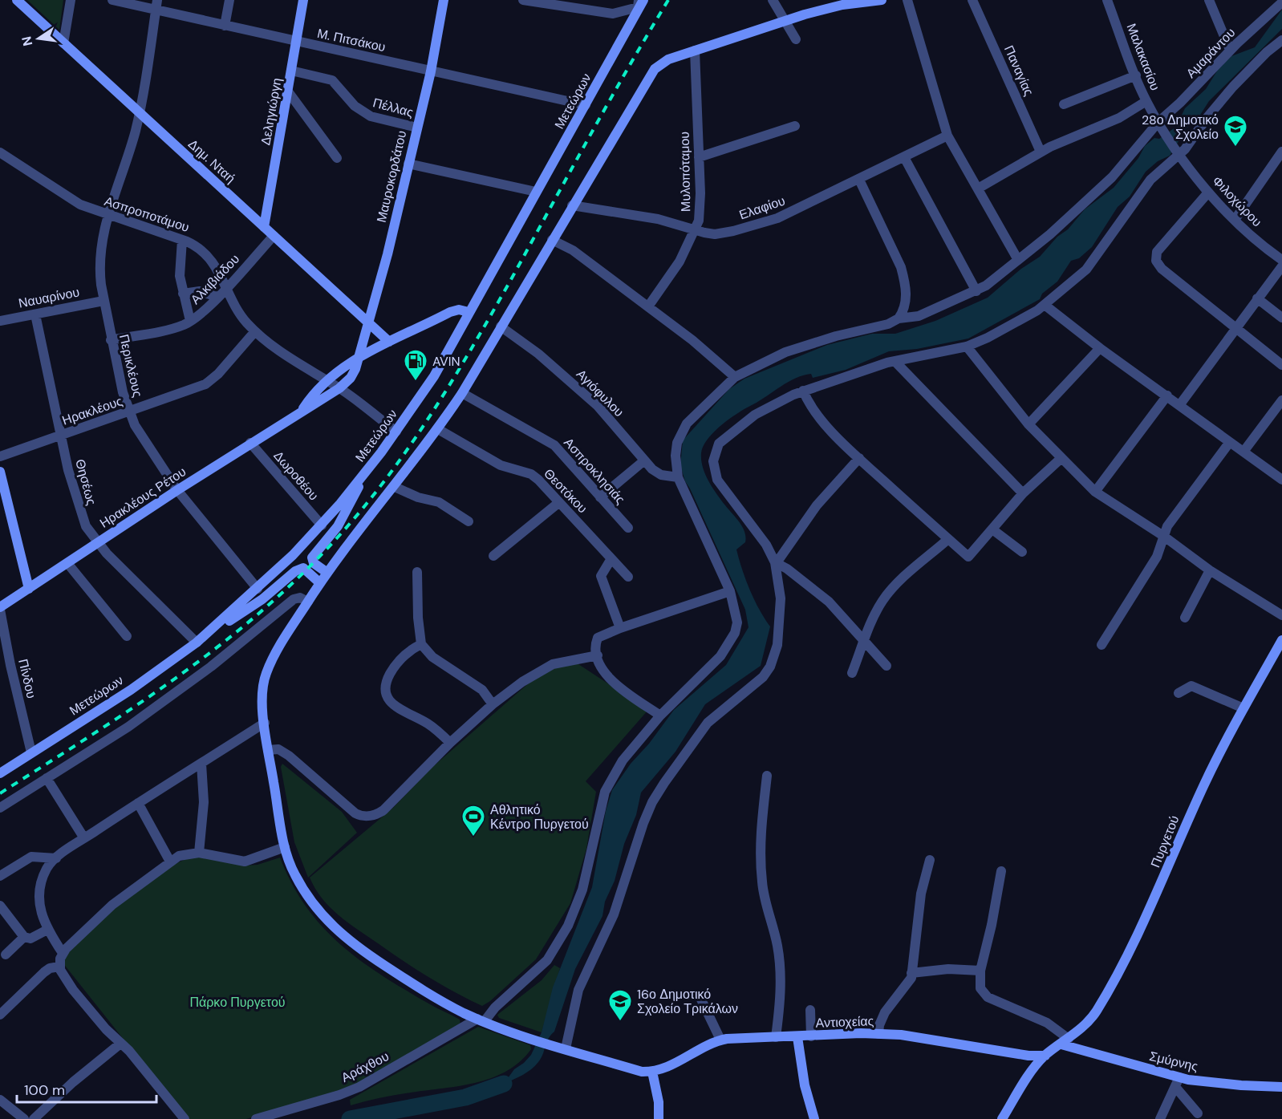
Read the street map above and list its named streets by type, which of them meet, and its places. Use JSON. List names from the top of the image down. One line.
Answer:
{"streets":{"street":["Μ. Πιτσάκου","Αμαράντου","Μαλακασίου","Παναγίας","Μετεώρων","Πέλλας","Δεληγιώργη","Δημ. Νταή","Μυλοπόταμου","Μαυροκορδάτου","Φιλοχώρου","Ελαφίου","Ασπροποτάμου","Αλκιβιάδου","Ναυαρίνου","Περικλέους","Αγιόφυλου","Ηρακλέους","Ασπροκλησιάς","Δωροθέου","Θησέως","Θεοτόκου","Ηρακλέους Ρέτου","Πίνδου","Πυργετού","Αντιοχείας","Σμύρνης","Αράχθου"]},"crossings":[["Μ. Πιτσάκου","Μετεώρων"],["Μ. Πιτσάκου","Δεληγιώργη"],["Μ. Πιτσάκου","Μαυροκορδάτου"],["Μ. Πιτσάκου","Περικλέους"],["Αμαράντου","Μαλακασίου"],["Αμαράντου","Αγιόφυλου"],["Αμαράντου","Αράχθου"],["Μαλακασίου","Φιλοχώρου"],["Μετεώρων","Ασπροποτάμου"],["Μετεώρων","Περικλέους"],["Μετεώρων","Δωροθέου"],["Μετεώρων","Θησέως"],["Μετεώρων","Πίνδου"],["Πέλλας","Δεληγιώργη"],["Πέλλας","Μαυροκορδάτου"],["Δεληγιώργη","Δημ. Νταή"],["Δημ. Νταή","Μαυροκορδάτου"],["Δημ. Νταή","Αλκιβιάδου"],["Δημ. Νταή","Περικλέους"],["Μυλοπόταμου","Ελαφίου"],["Μαυροκορδάτου","Ασπροποτάμου"],["Μαυροκορδάτου","Ηρακλέους Ρέτου"],["Ασπροποτάμου","Αλκιβιάδου"],["Ασπροποτάμου","Περικλέους"],["Ασπροποτάμου","Ηρακλέους"],["Αλκιβιάδου","Περικλέους"],["Ναυαρίνου","Περικλέους"],["Ναυαρίνου","Θησέως"],["Περικλέους","Ηρακλέους"],["Περικλέους","Ηρακλέους Ρέτου"],["Αγιόφυλου","Αράχθου"],["Ηρακλέους","Θησέως"],["Δωροθέου","Ηρακλέους Ρέτου"],["Θησέως","Ηρακλέους Ρέτου"],["Ηρακλέους Ρέτου","Πίνδου"],["Πυργετού","Αντιοχείας"],["Πυργετού","Σμύρνης"]],"parks":["Πάρκο Πυργετού"],"places":{"school or university":["28ο Δημοτικό Σχολείο","16ο Δημοτικό Σχολείο Τρικάλων"],"fuel station":["AVIN"],"sports":["Αθλητικό Κέντρο Πυργετού"]},"scale_bar":"100 m","north":"left"}
